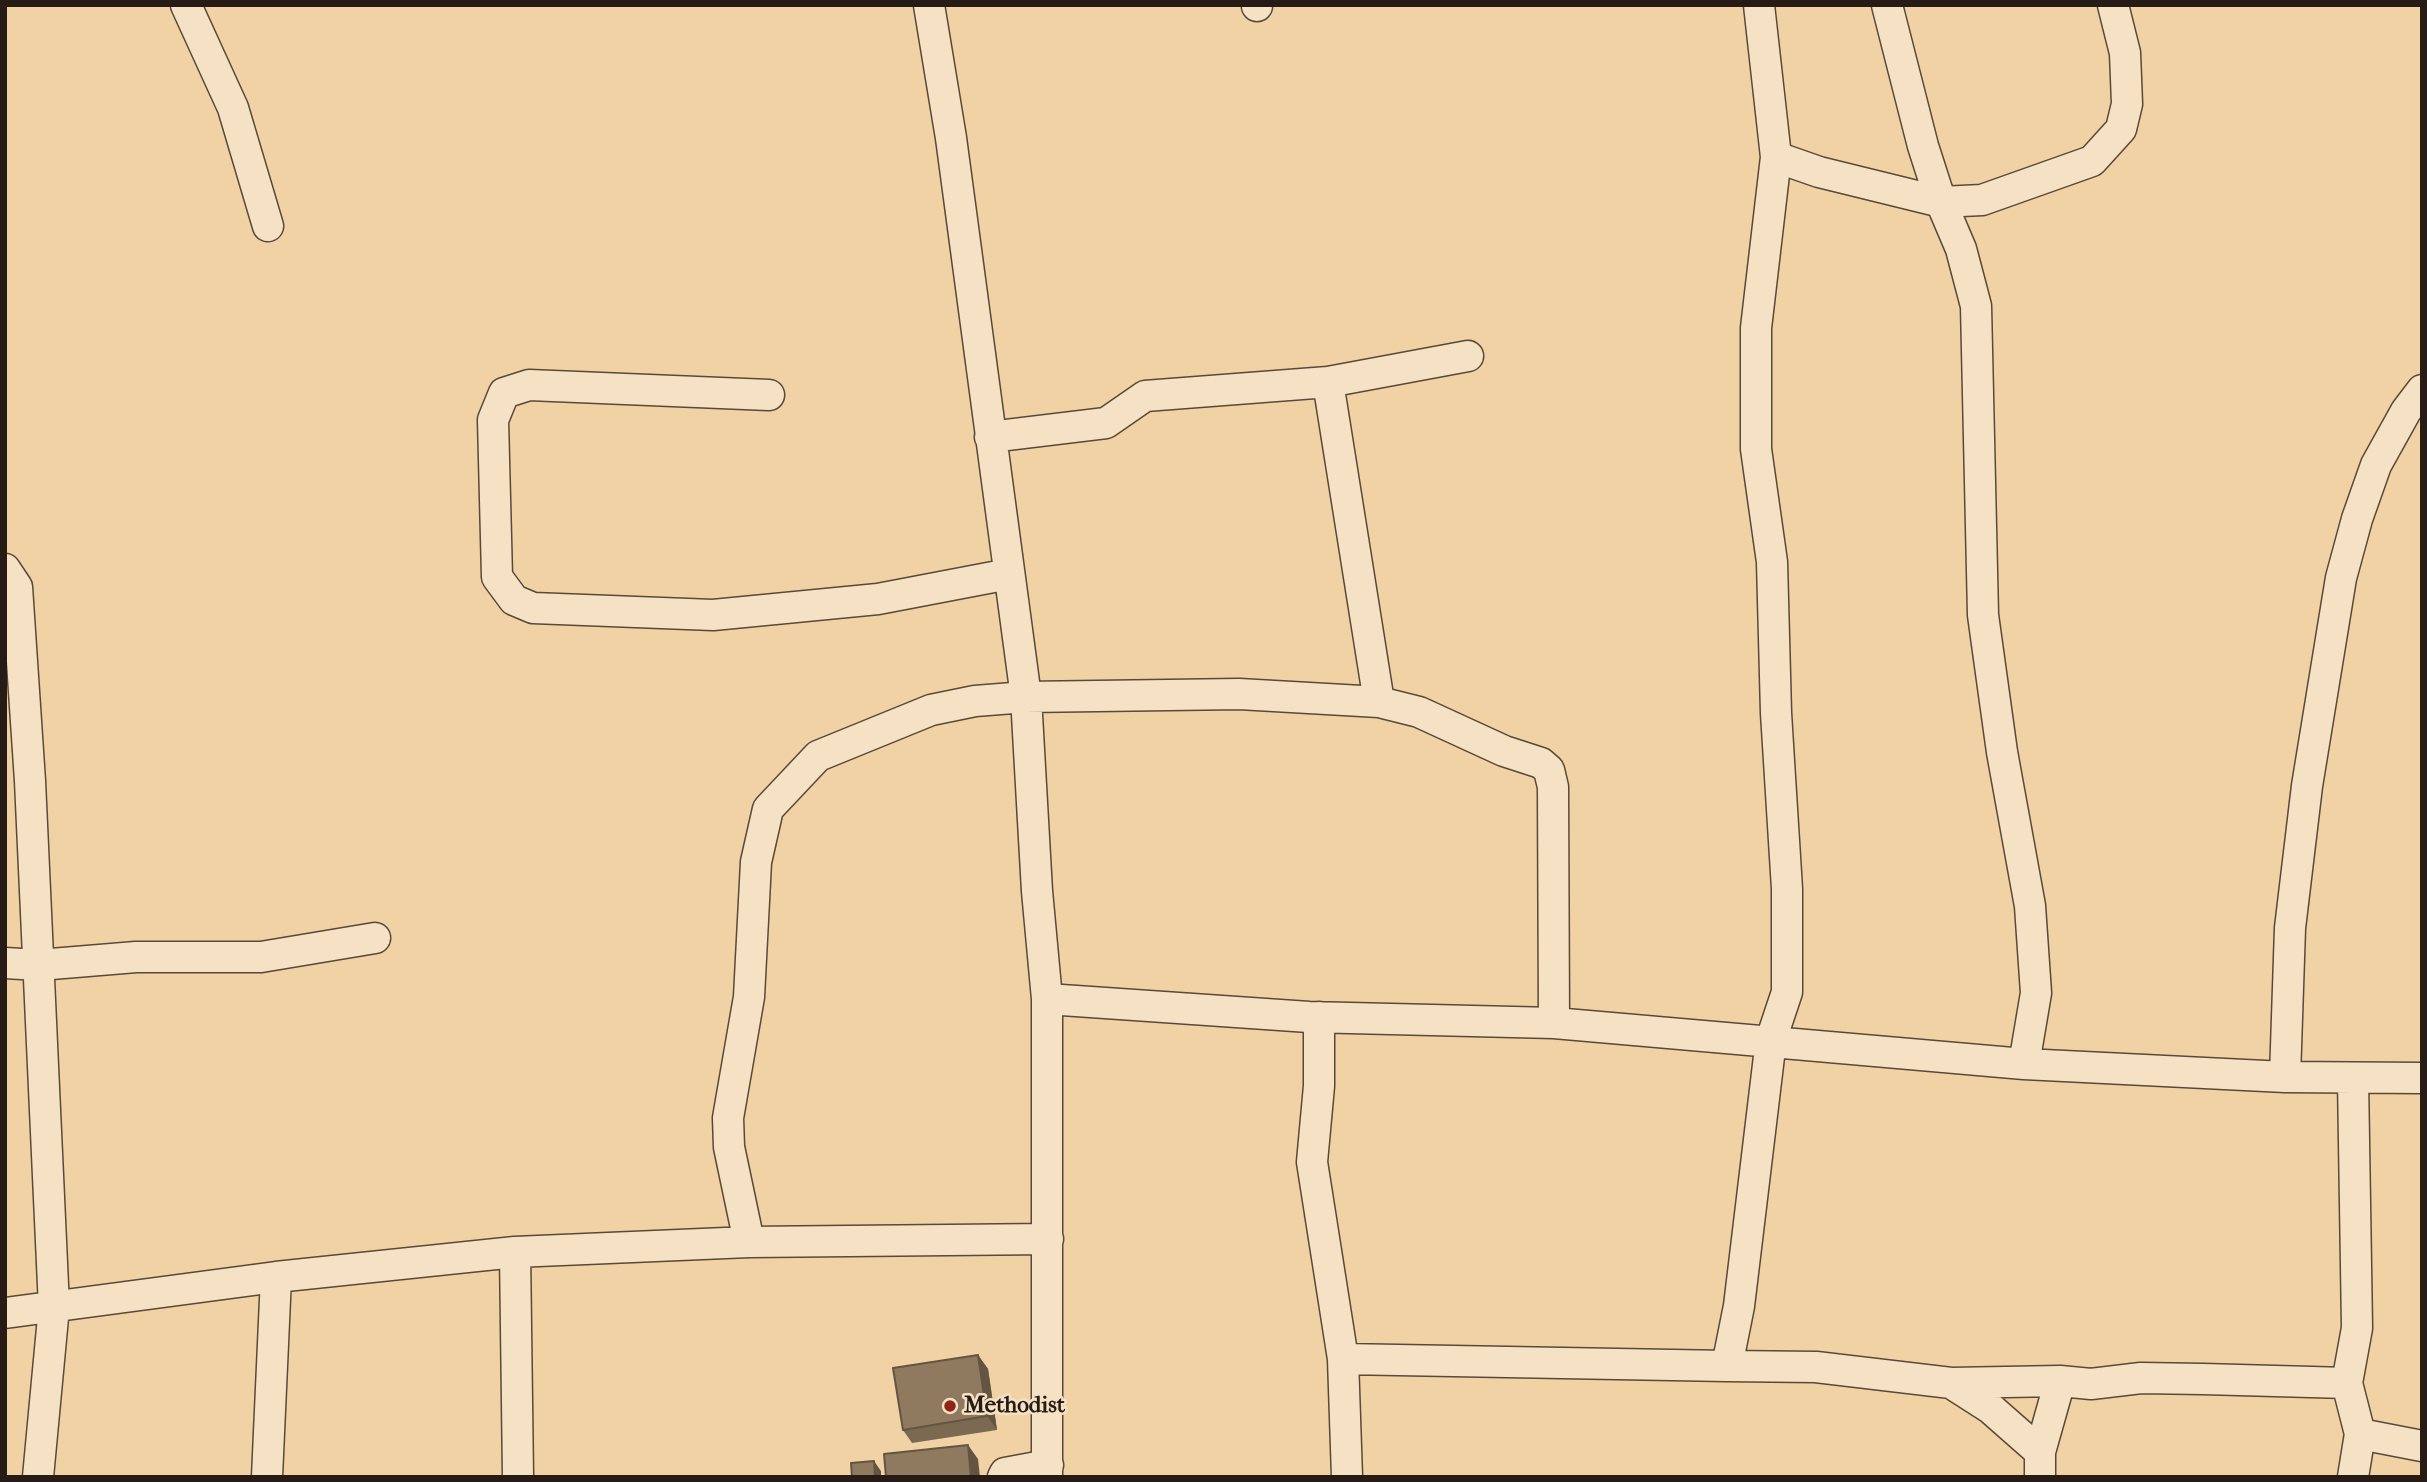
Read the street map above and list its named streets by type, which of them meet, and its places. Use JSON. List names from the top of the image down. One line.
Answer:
{"places":["Methodist"]}
